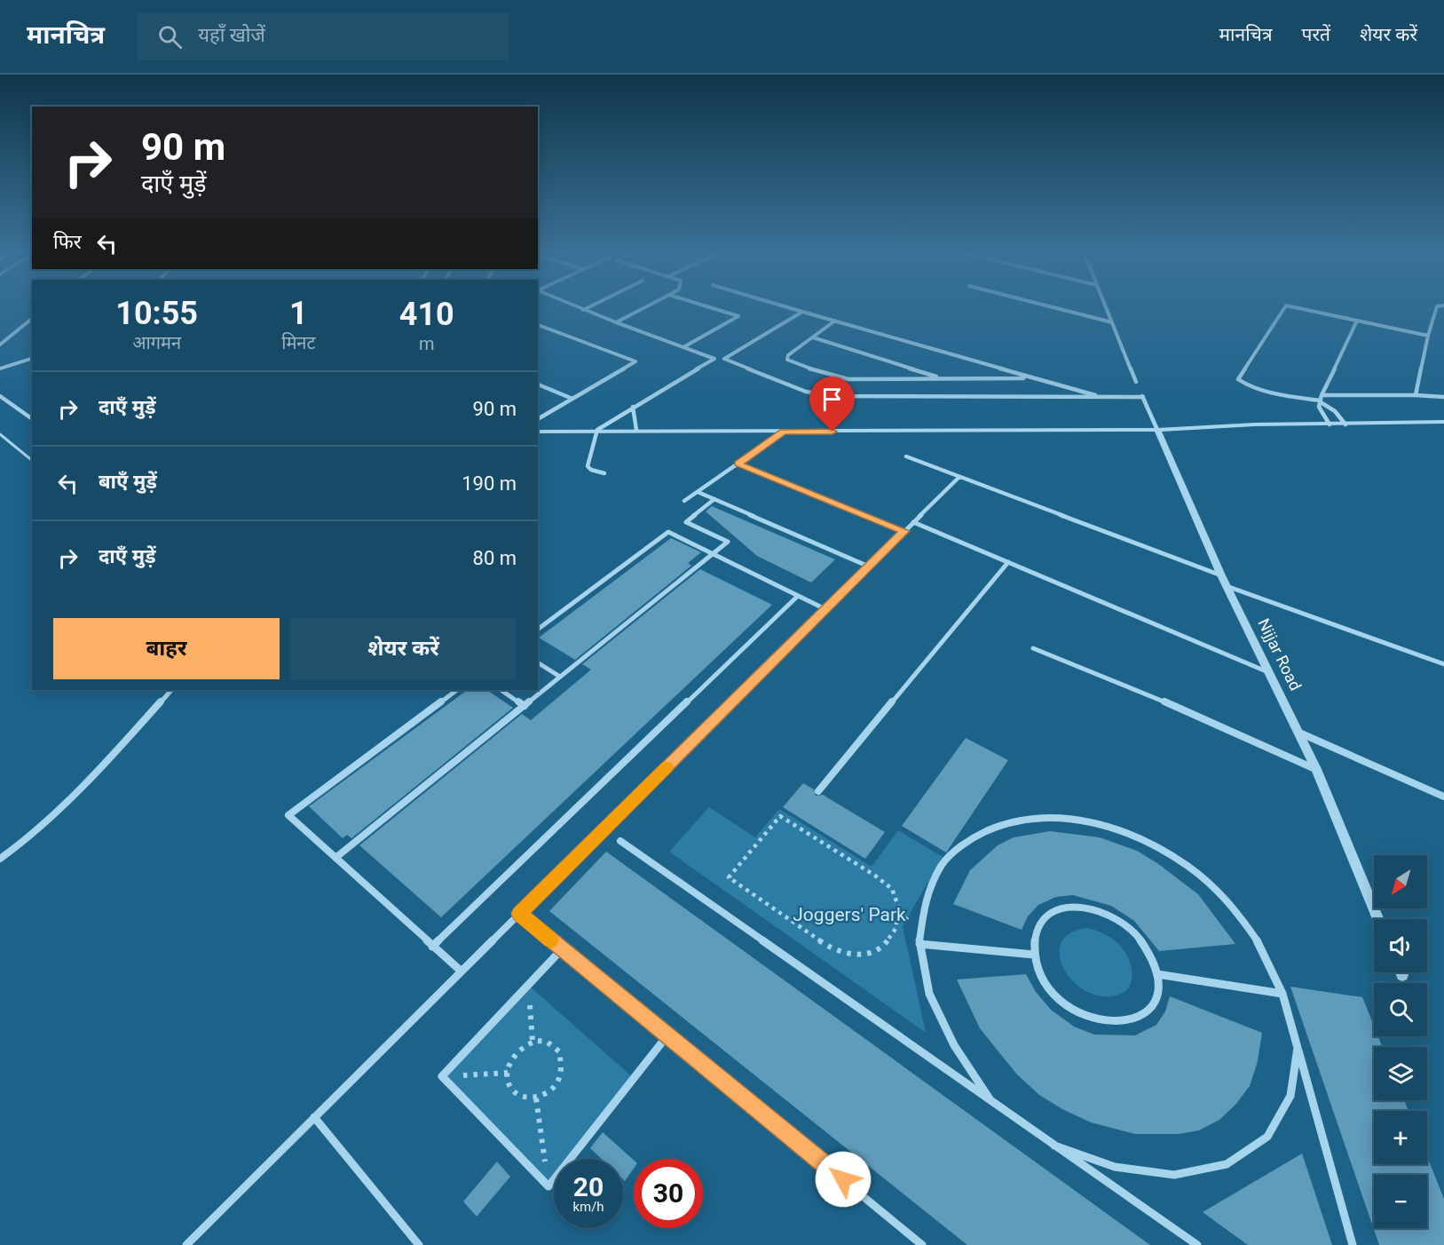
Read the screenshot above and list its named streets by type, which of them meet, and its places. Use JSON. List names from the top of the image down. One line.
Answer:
{"streets":{"street":["Nijjar Road"]},"parks":["Joggers' Park"],"north":"bottom left","page":{"header":"मानचित्र","search":"यहाँ खोजें","nav":["मानचित्र","परतें","शेयर करें"],"turn":["90 m","दाएँ मुड़ें"],"then":"फिर","eta":["10:55","आगमन","1","मिनट","410","m"],"list":[{"name":"दाएँ मुड़ें","value":"90 m"},{"name":"बाएँ मुड़ें","value":"190 m"},{"name":"दाएँ मुड़ें","value":"80 m"}],"buttons":["बाहर","शेयर करें"],"map_buttons":["+","−"],"speed":"20 km/h","limit":"30"}}
